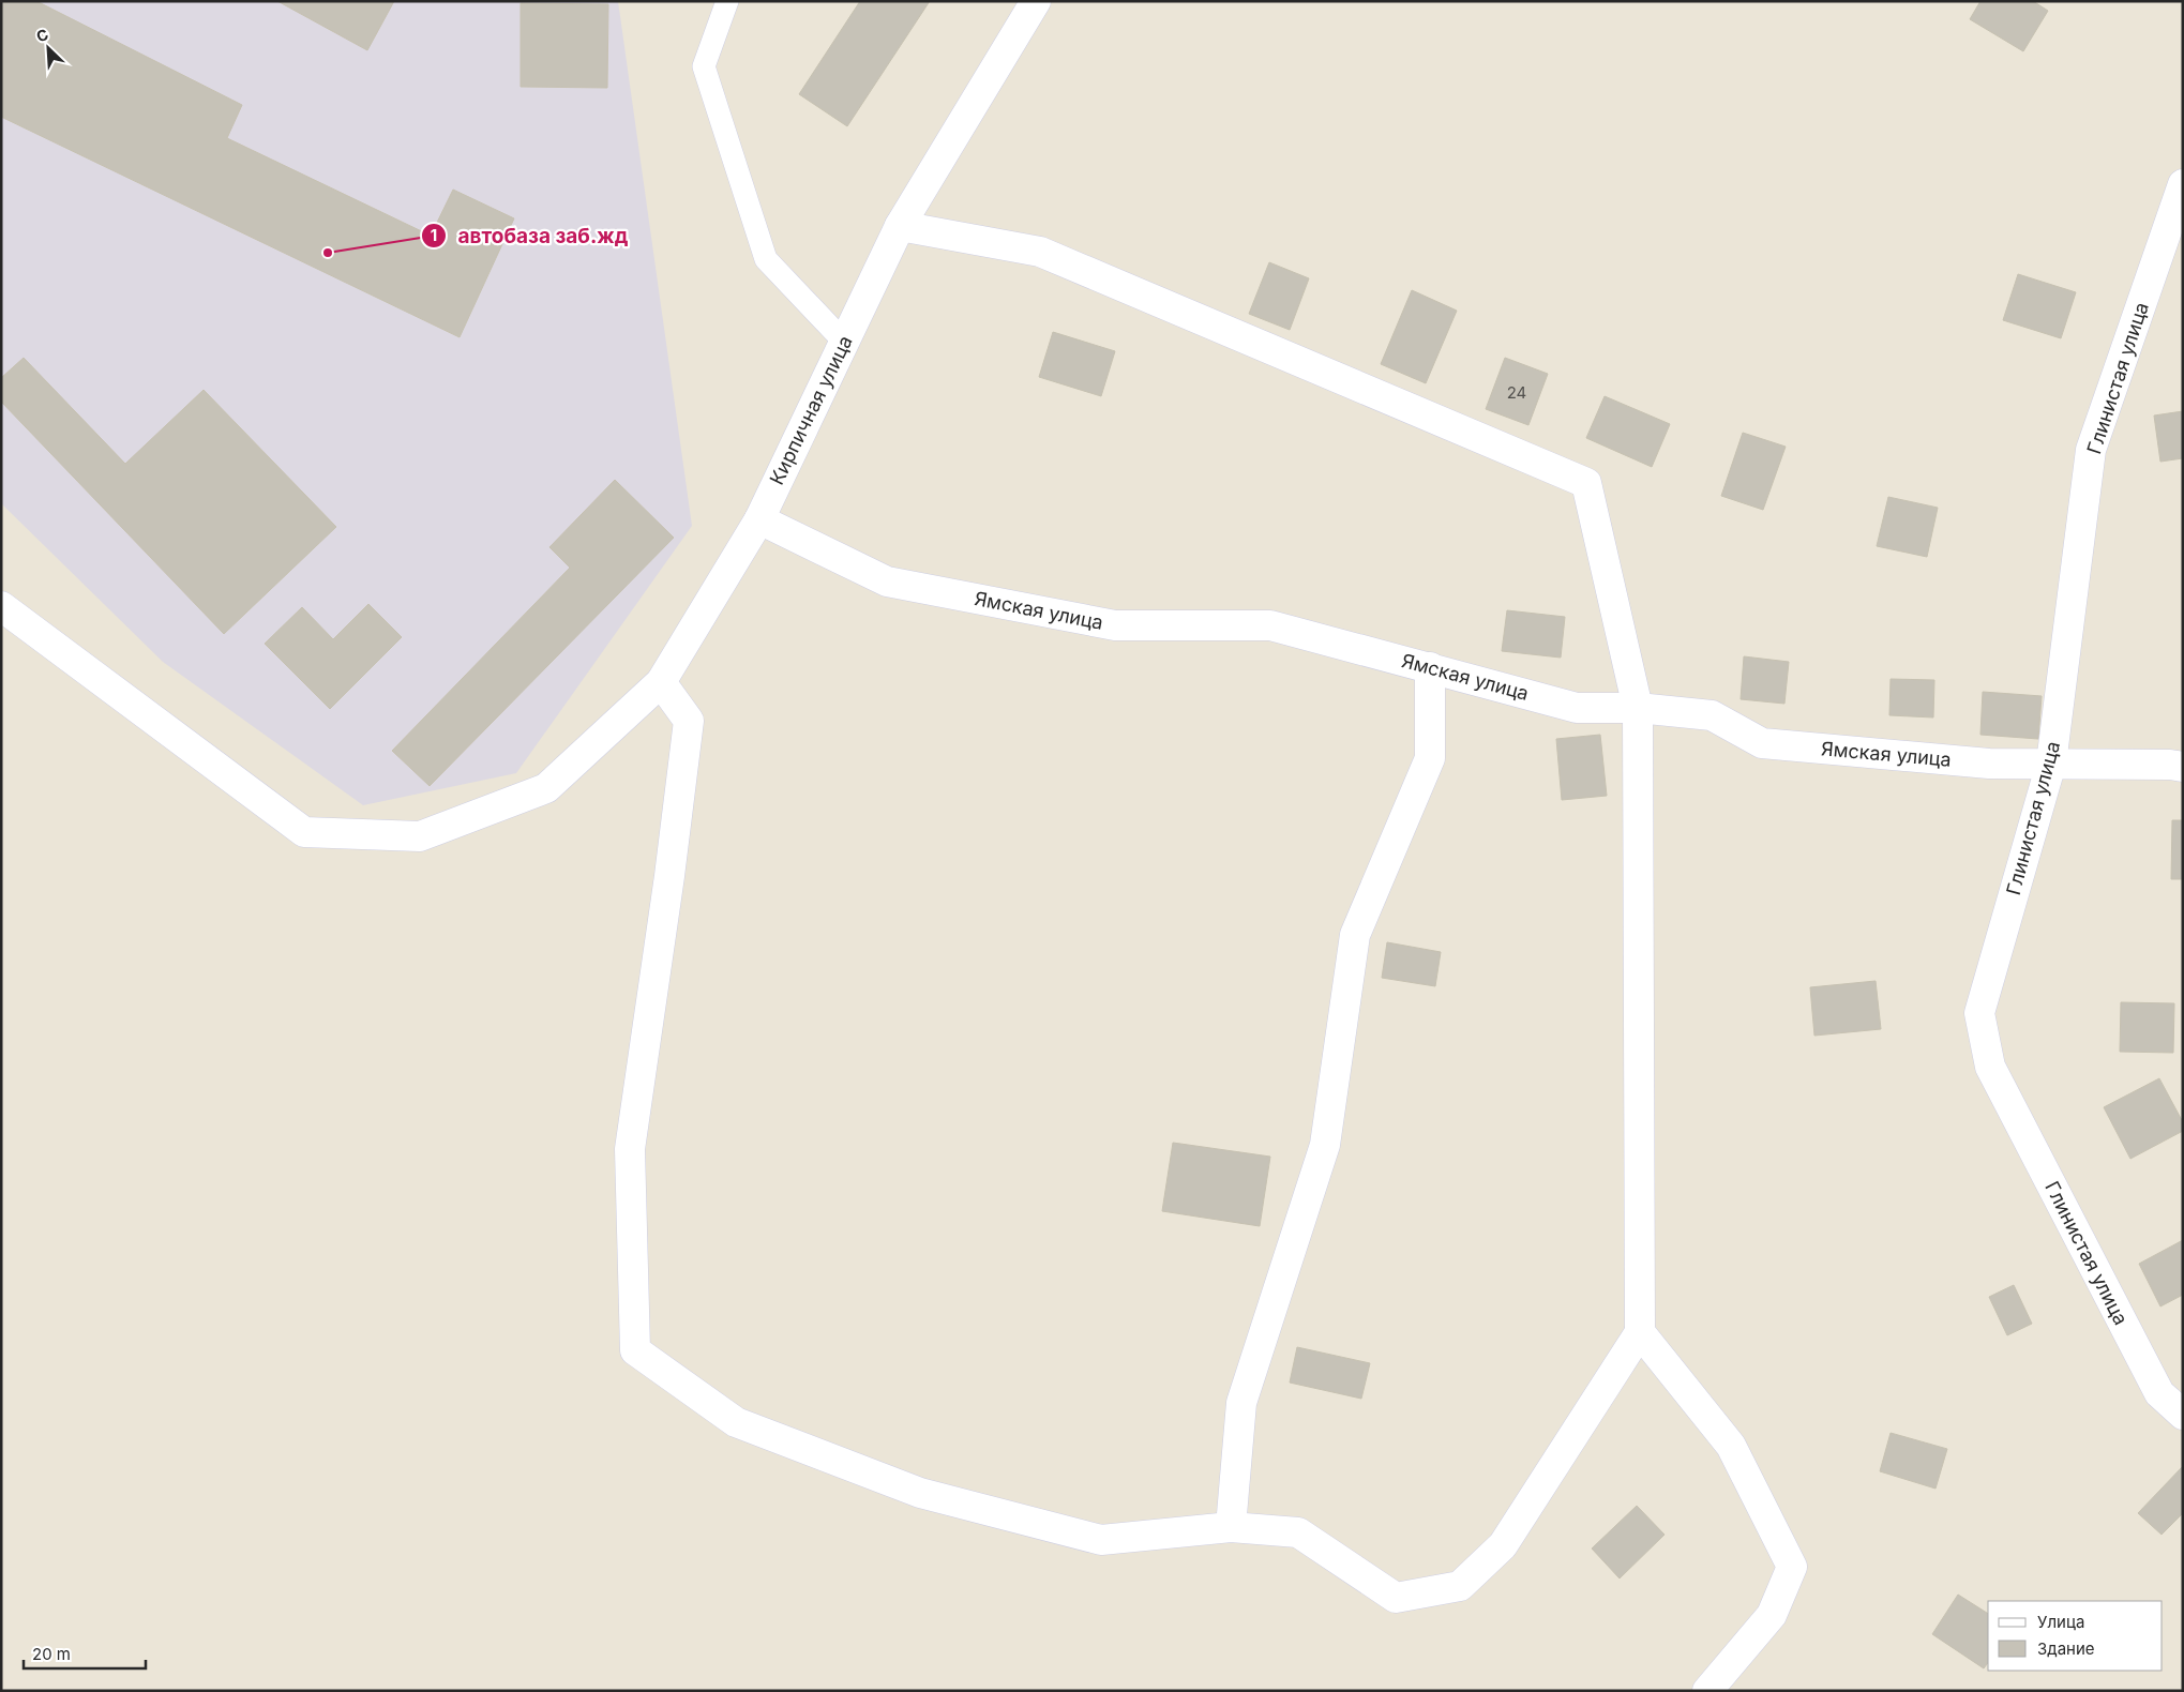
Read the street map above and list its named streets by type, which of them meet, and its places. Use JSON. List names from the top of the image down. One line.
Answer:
{"streets":{"street":["Глинистая улица","Кирпичная улица","Ямская улица"]},"crossings":[["Глинистая улица","Ямская улица"],["Кирпичная улица","Ямская улица"]],"places":["автобаза заб.жд"],"house_numbers":["24"],"legend":["Улица","Здание"],"scale_bar":"20 m","north":"top left"}
